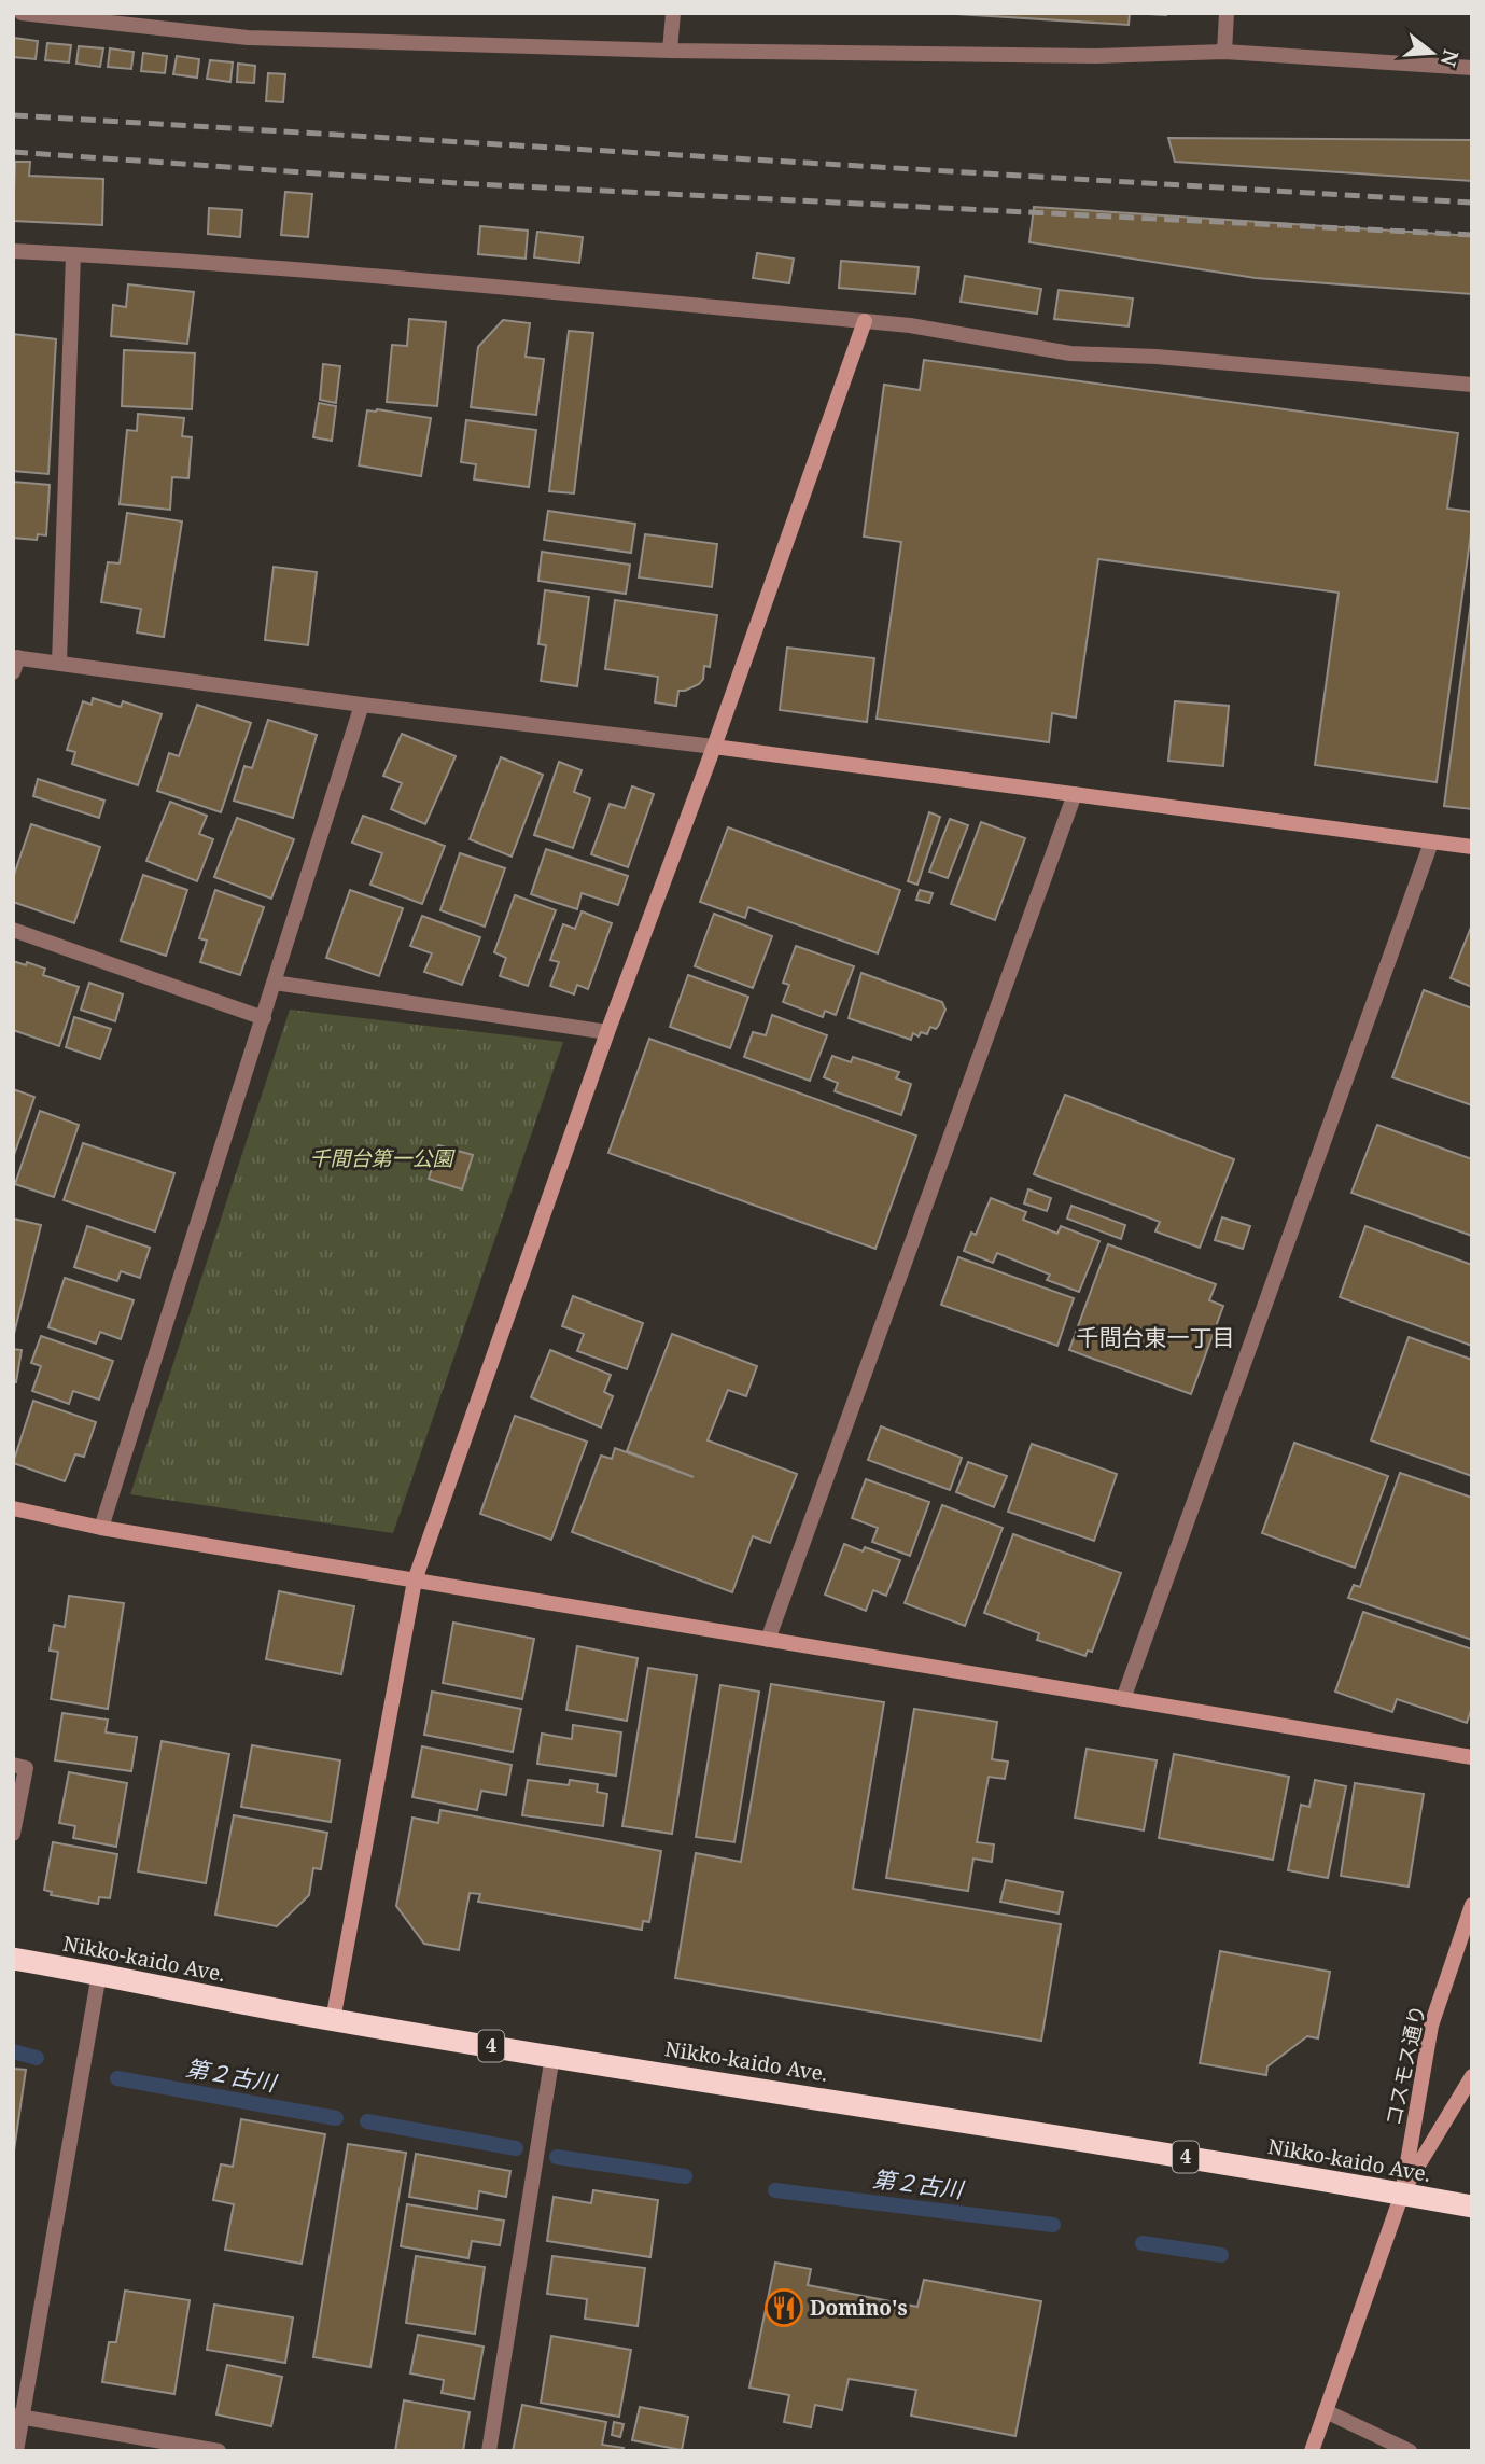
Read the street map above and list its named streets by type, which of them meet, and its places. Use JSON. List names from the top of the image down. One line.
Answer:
{"streets":{"highway":["Nikko-kaido Ave.","4"],"street":["コスモス通り"]},"crossings":[["Nikko-kaido Ave.","コスモス通り"]],"districts":["千間台東一丁目"],"water":["第２古川"],"parks":["千間台第一公園"],"places":{"restaurant":["Domino's"]},"north":"right"}
